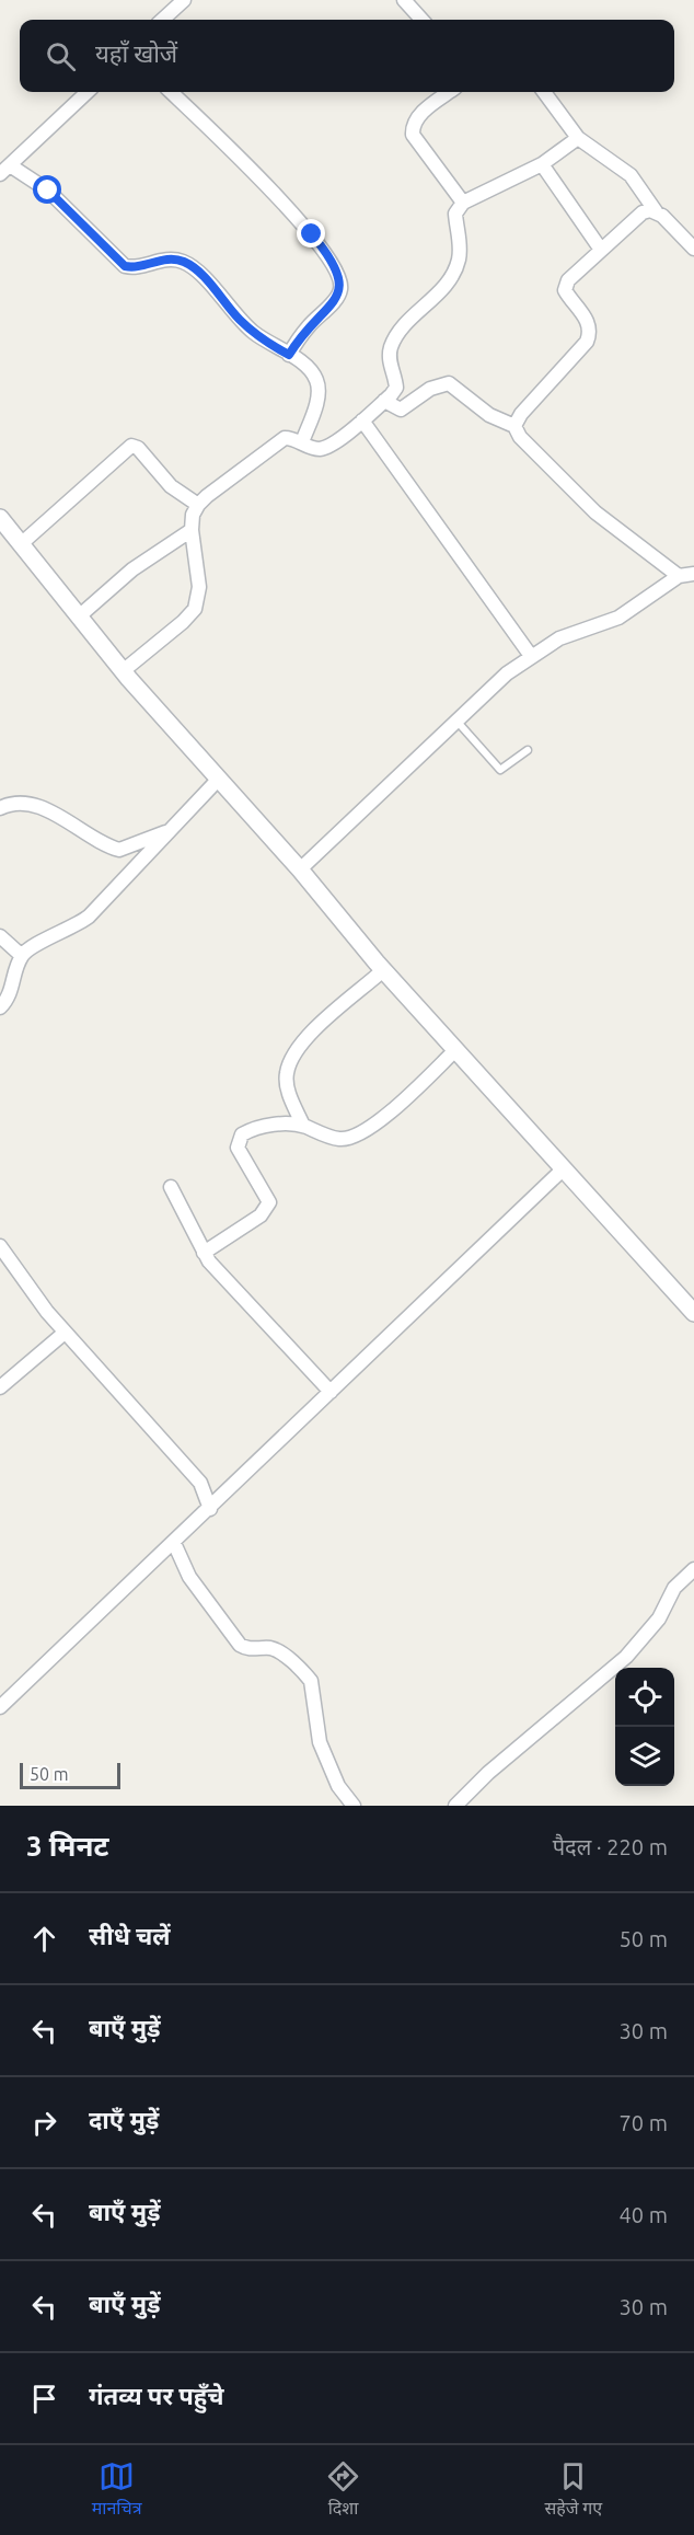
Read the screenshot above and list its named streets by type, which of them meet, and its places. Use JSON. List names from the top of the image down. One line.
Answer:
{"scale_bar":"50 m","page":{"search":"यहाँ खोजें","scale":"50 m","heading":["3 मिनट","पैदल · 220 m"],"list":[["सीधे चलें","50 m"],["बाएँ मुड़ें","30 m"],["दाएँ मुड़ें","70 m"],["बाएँ मुड़ें","40 m"],["बाएँ मुड़ें","30 m"],"गंतव्य पर पहुँचे"],"nav":["मानचित्र","दिशा","सहेजे गए"]}}
